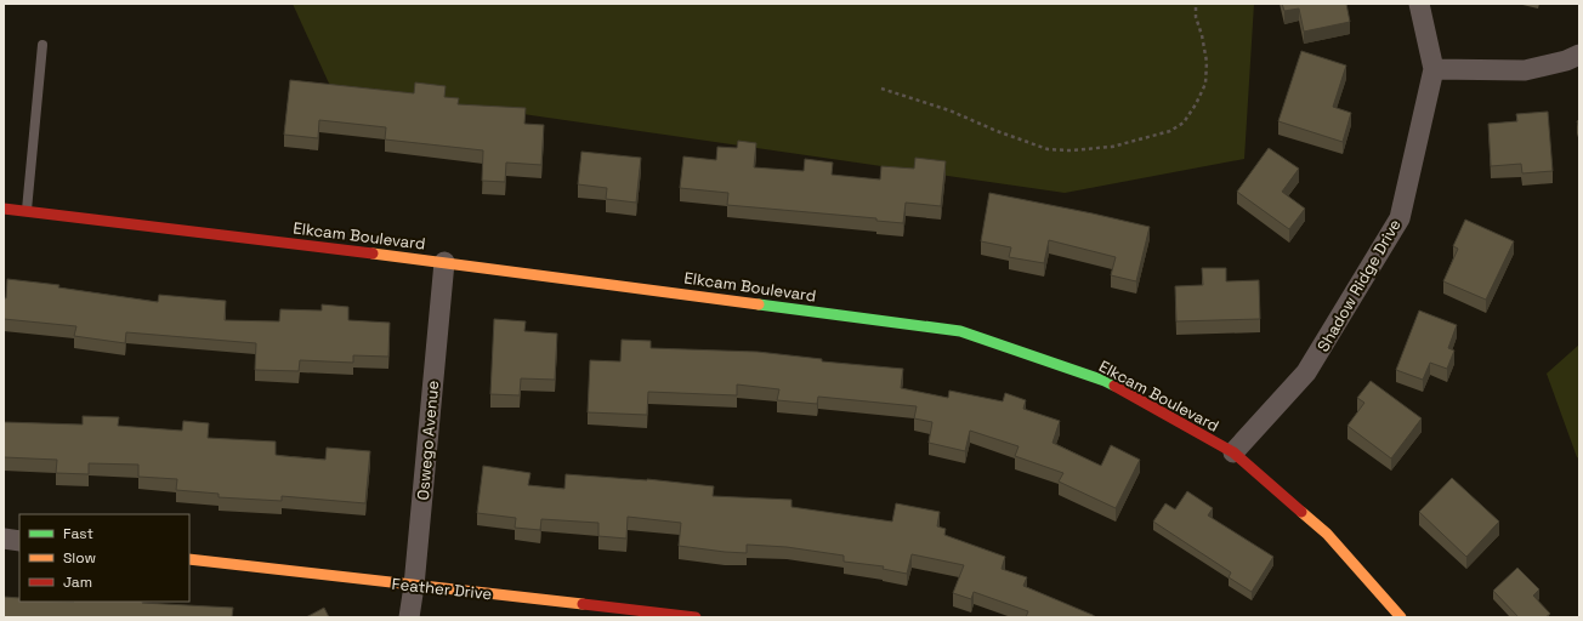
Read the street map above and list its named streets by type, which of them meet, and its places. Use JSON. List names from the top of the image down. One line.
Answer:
{"streets":{"street":["Elkcam Boulevard","Shadow Ridge Drive","Oswego Avenue","Feather Drive"]},"crossings":[["Elkcam Boulevard","Shadow Ridge Drive"],["Elkcam Boulevard","Oswego Avenue"],["Oswego Avenue","Feather Drive"]],"legend":["Fast","Slow","Jam"]}
